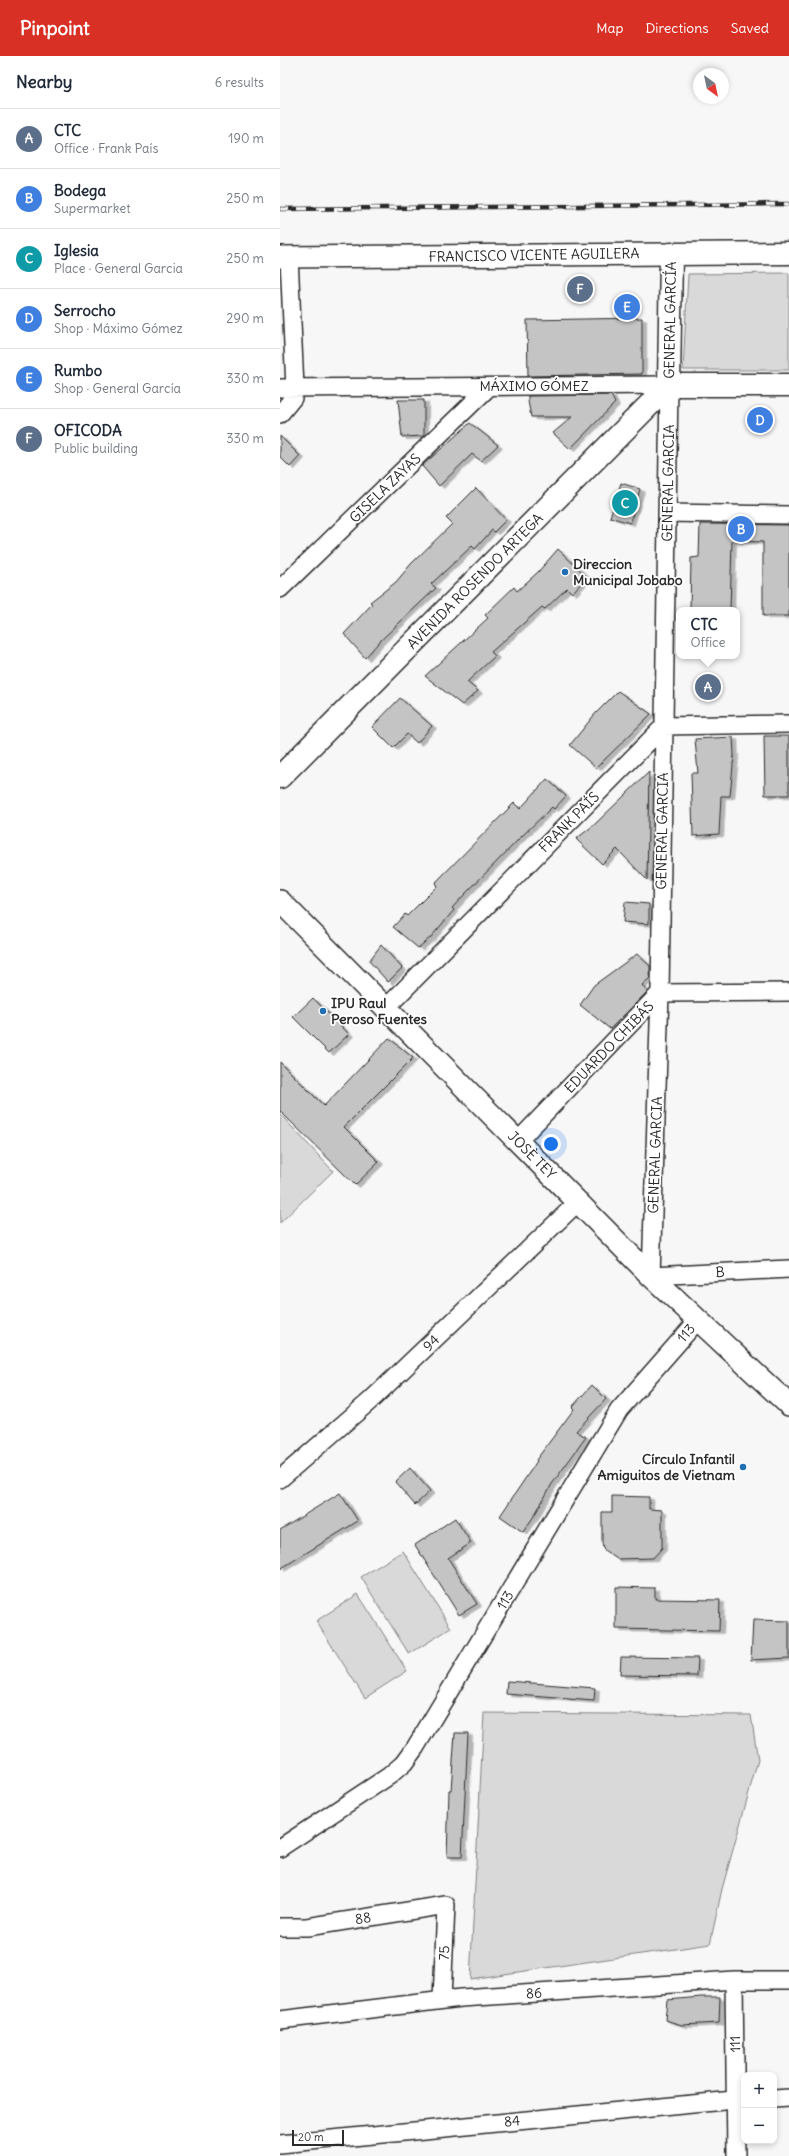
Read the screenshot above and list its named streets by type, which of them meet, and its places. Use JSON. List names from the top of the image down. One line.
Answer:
{"streets":{"main road":["FRANCISCO VICENTE AGUILERA","GENERAL GARCÍA","MÁXIMO GÓMEZ","AVENIDA ROSENDO ARTEGA"],"street":["GENERAL GARCIA","GISELA ZAYAS","FRANK PAÍS","EDUARDO CHIBÁS","JOSÈ TEY","B","113","94","88","75","86","111","84"]},"crossings":[["FRANCISCO VICENTE AGUILERA","GENERAL GARCÍA"],["GENERAL GARCÍA","MÁXIMO GÓMEZ"],["GENERAL GARCÍA","GENERAL GARCIA"],["GENERAL GARCÍA","AVENIDA ROSENDO ARTEGA"],["MÁXIMO GÓMEZ","GENERAL GARCIA"],["MÁXIMO GÓMEZ","GISELA ZAYAS"],["MÁXIMO GÓMEZ","AVENIDA ROSENDO ARTEGA"],["GENERAL GARCIA","AVENIDA ROSENDO ARTEGA"],["GENERAL GARCIA","FRANK PAÍS"],["GENERAL GARCIA","EDUARDO CHIBÁS"],["GENERAL GARCIA","JOSÈ TEY"],["GENERAL GARCIA","B"],["FRANK PAÍS","JOSÈ TEY"],["EDUARDO CHIBÁS","JOSÈ TEY"],["JOSÈ TEY","B"],["JOSÈ TEY","113"],["JOSÈ TEY","94"],["88","75"],["75","86"],["86","111"],["111","84"]],"places":["Direccion Municipal Jobabo","IPU Raul Peroso Fuentes","Círculo Infantil Amiguitos de Vietnam"],"scale_bar":"20 m","north":"bottom right","page":{"header":"Pinpoint","nav":["Map","Directions","Saved"],"heading":["Nearby","6 results"],"list":[{"mark":"A","name":"CTC","note":"Office · Frank País","value":"190 m"},{"mark":"B","name":"Bodega","note":"Supermarket","value":"250 m"},{"mark":"C","name":"Iglesia","note":"Place · General Garcia","value":"250 m"},{"mark":"D","name":"Serrocho","note":"Shop · Máximo Gómez","value":"290 m"},{"mark":"E","name":"Rumbo","note":"Shop · General García","value":"330 m"},{"mark":"F","name":"OFICODA","note":"Public building","value":"330 m"}],"pins":["F","E","D","C","B","A"],"popup":["CTC","Office"],"map_buttons":["+","−"],"scale":"20 m"}}
